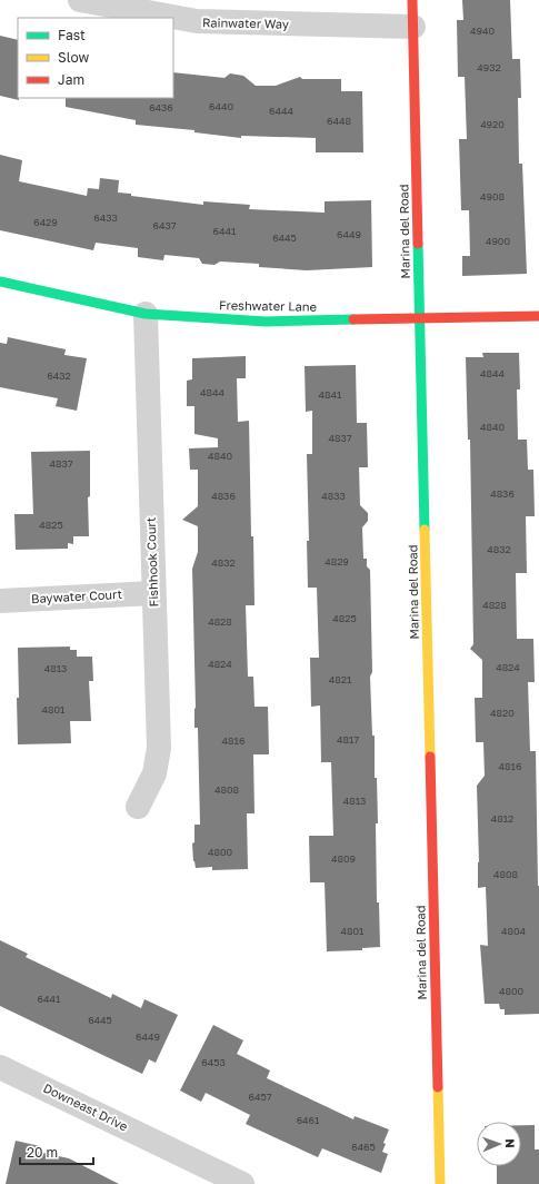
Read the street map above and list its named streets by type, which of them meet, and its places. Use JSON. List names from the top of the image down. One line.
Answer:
{"streets":{"street":["Rainwater Way","Marina del Road","Freshwater Lane","Fishhook Court","Baywater Court","Downeast Drive"]},"crossings":[["Rainwater Way","Marina del Road"],["Marina del Road","Freshwater Lane"],["Freshwater Lane","Fishhook Court"],["Fishhook Court","Baywater Court"]],"house_numbers":["4940","4932","6440","6436","6444","6448","4920","4908","6433","6429","6437","6441","6449","6445","4900","4844","6432","4844","4841","4840","4837","4840","4837","4836","4836","4833","4825","4832","4829","4832","4828","4825","4828","4824","4824","4813","4821","4801","4820","4817","4816","4816","4808","4813","4812","4800","4809","4808","4801","4804","4800","6441","6445","6449","6453","6457","6461","6465"],"legend":["Fast","Slow","Jam"],"scale_bar":"20 m","north":"right"}
